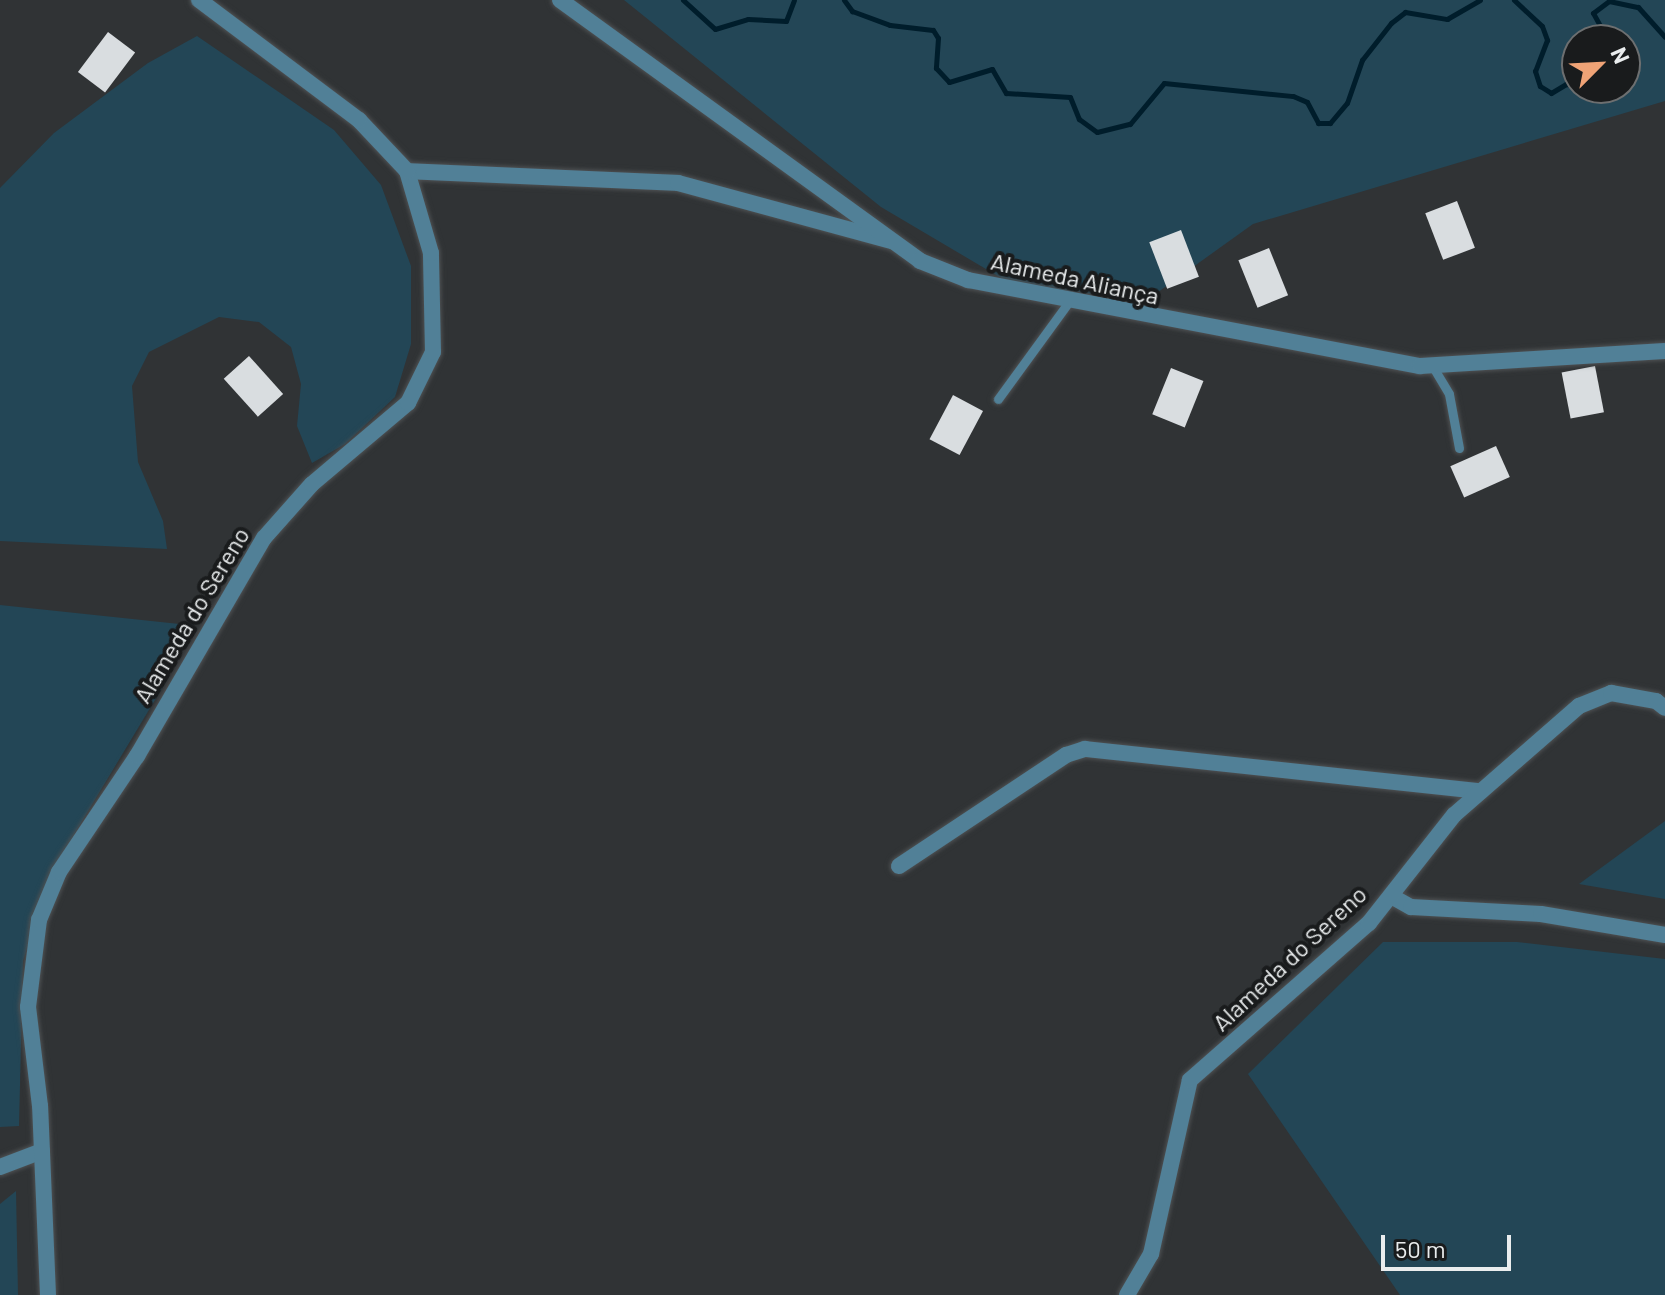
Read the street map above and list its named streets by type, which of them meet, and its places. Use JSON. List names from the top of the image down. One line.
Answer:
{"streets":{"street":["Alameda Aliança","Alameda do Sereno"]},"scale_bar":"50 m","north":"top right"}
